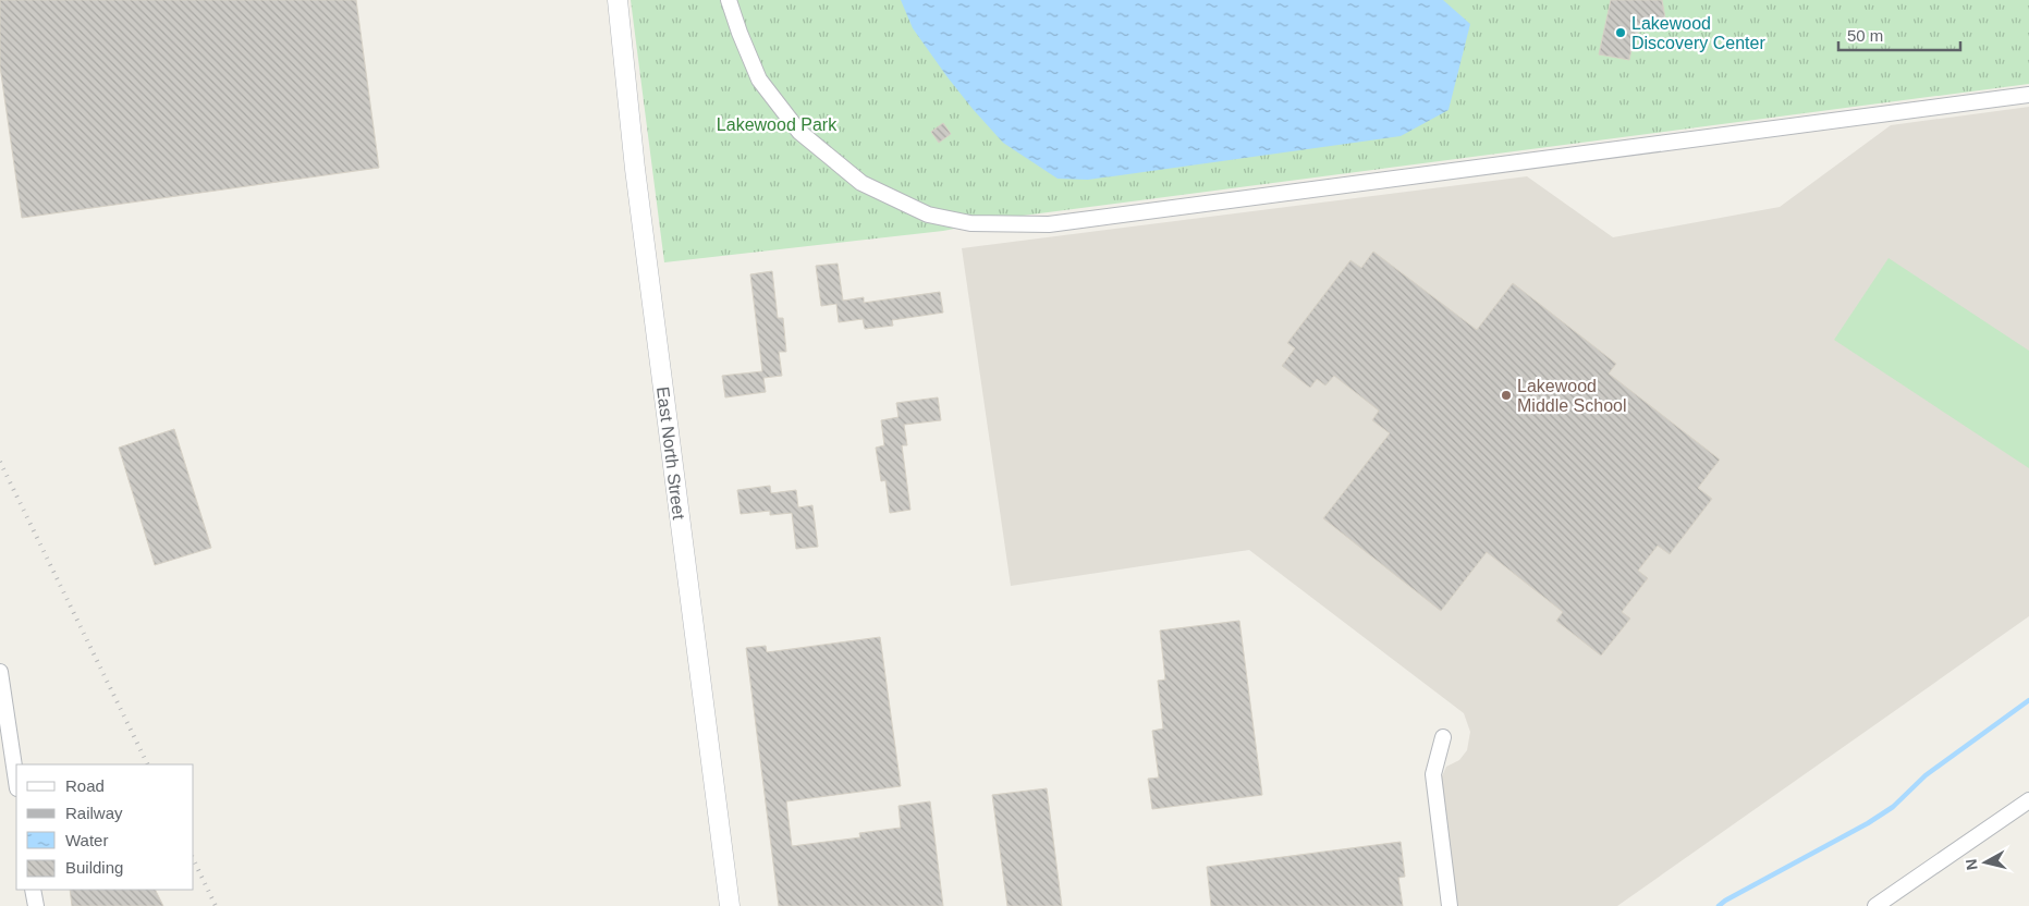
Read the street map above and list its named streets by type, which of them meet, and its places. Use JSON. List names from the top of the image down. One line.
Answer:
{"streets":{"street":["East North Street"]},"parks":["Lakewood Park"],"places":["Lakewood Discovery Center","Lakewood Middle School"],"legend":["Road","Railway","Water","Building"],"scale_bar":"50 m","north":"left"}
